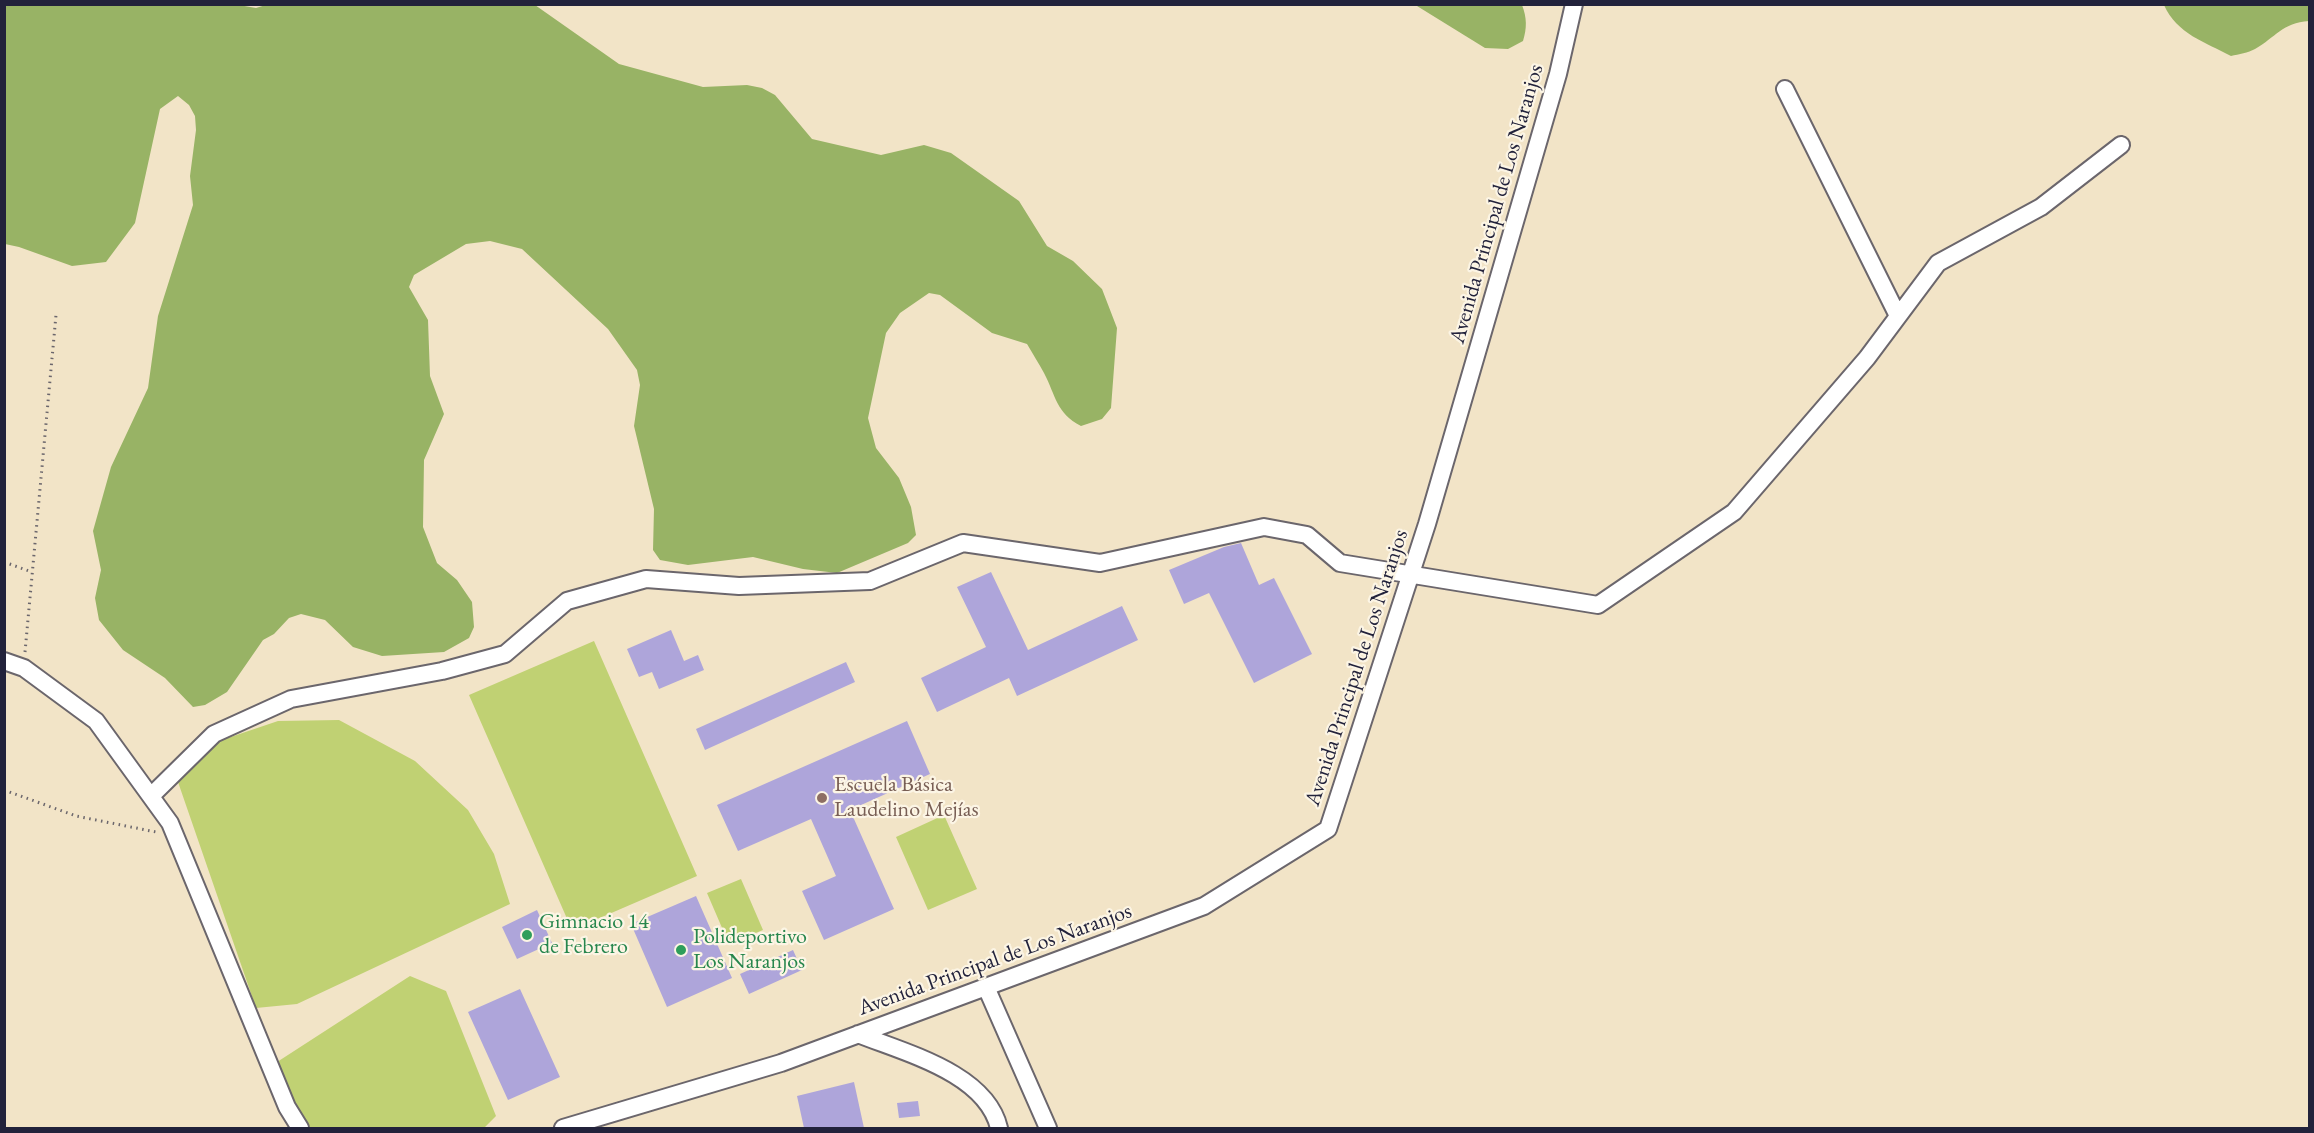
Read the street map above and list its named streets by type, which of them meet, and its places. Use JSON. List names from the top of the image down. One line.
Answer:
{"streets":{"street":["Avenida Principal de Los Naranjos"]},"places":["Escuela Básica Laudelino Mejías","Gimnacio 14 de Febrero","Polideportivo Los Naranjos"]}
